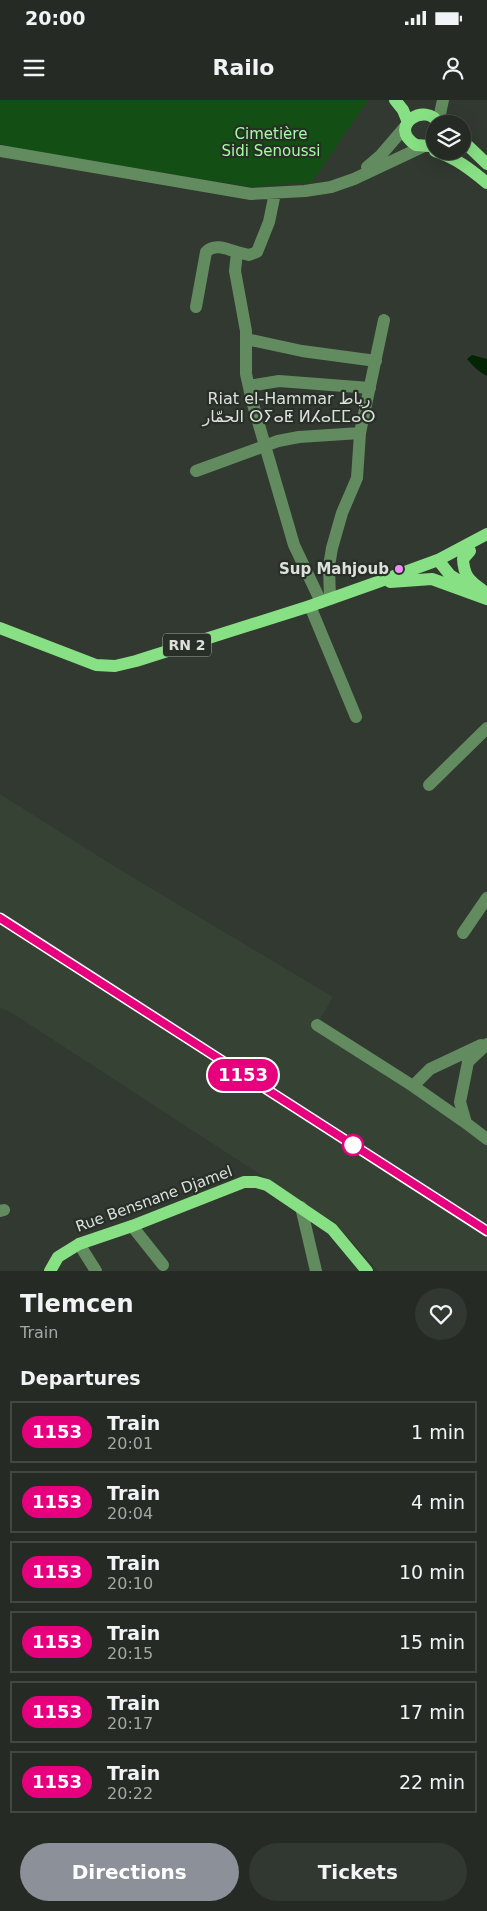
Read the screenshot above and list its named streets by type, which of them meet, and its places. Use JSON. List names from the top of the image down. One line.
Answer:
{"streets":{"main road":["RN 2","Rue Bensnane Djamel"]},"districts":["Riat el-Hammar رياط الحمّار ⵔⵢⴰⵟ ⵍⵃⴰⵎⵎⴰⵔ"],"parks":["Cimetière Sidi Senoussi"],"places":["Sup Mahjoub"],"page":{"status":"20:00","header":"Railo","on_map":"1153","heading":[["Tlemcen","Train"],"Departures"],"list":[{"mark":"1153","name":"Train","note":"20:01","value":"1 min"},{"mark":"1153","name":"Train","note":"20:04","value":"4 min"},{"mark":"1153","name":"Train","note":"20:10","value":"10 min"},{"mark":"1153","name":"Train","note":"20:15","value":"15 min"},{"mark":"1153","name":"Train","note":"20:17","value":"17 min"},{"mark":"1153","name":"Train","note":"20:22","value":"22 min"}],"buttons":["Directions","Tickets"]}}
